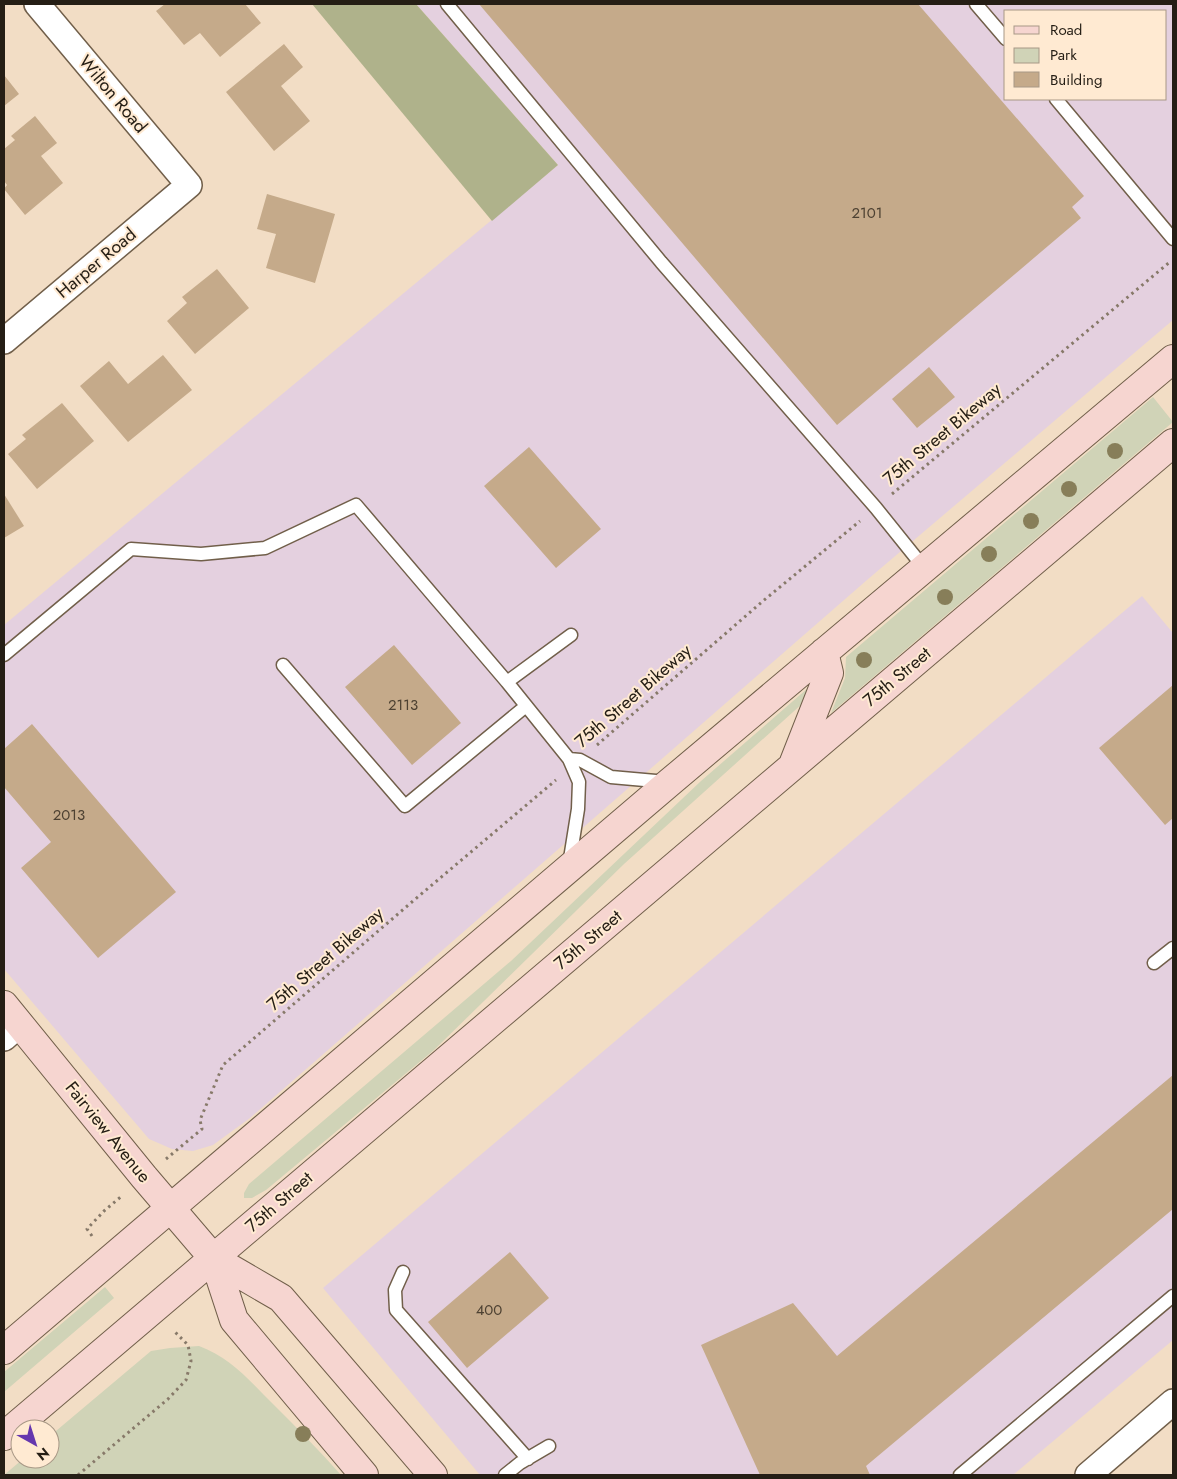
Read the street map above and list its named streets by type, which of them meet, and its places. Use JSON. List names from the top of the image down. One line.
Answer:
{"streets":{"main road":["75th Street","Fairview Avenue"],"street":["Wilton Road","Harper Road"],"path":["75th Street Bikeway"]},"crossings":[["Wilton Road","Harper Road"],["75th Street Bikeway","Fairview Avenue"],["75th Street","Fairview Avenue"]],"house_numbers":["2101","2113","2013","400"],"legend":["Road","Park","Building"],"north":"bottom right"}
